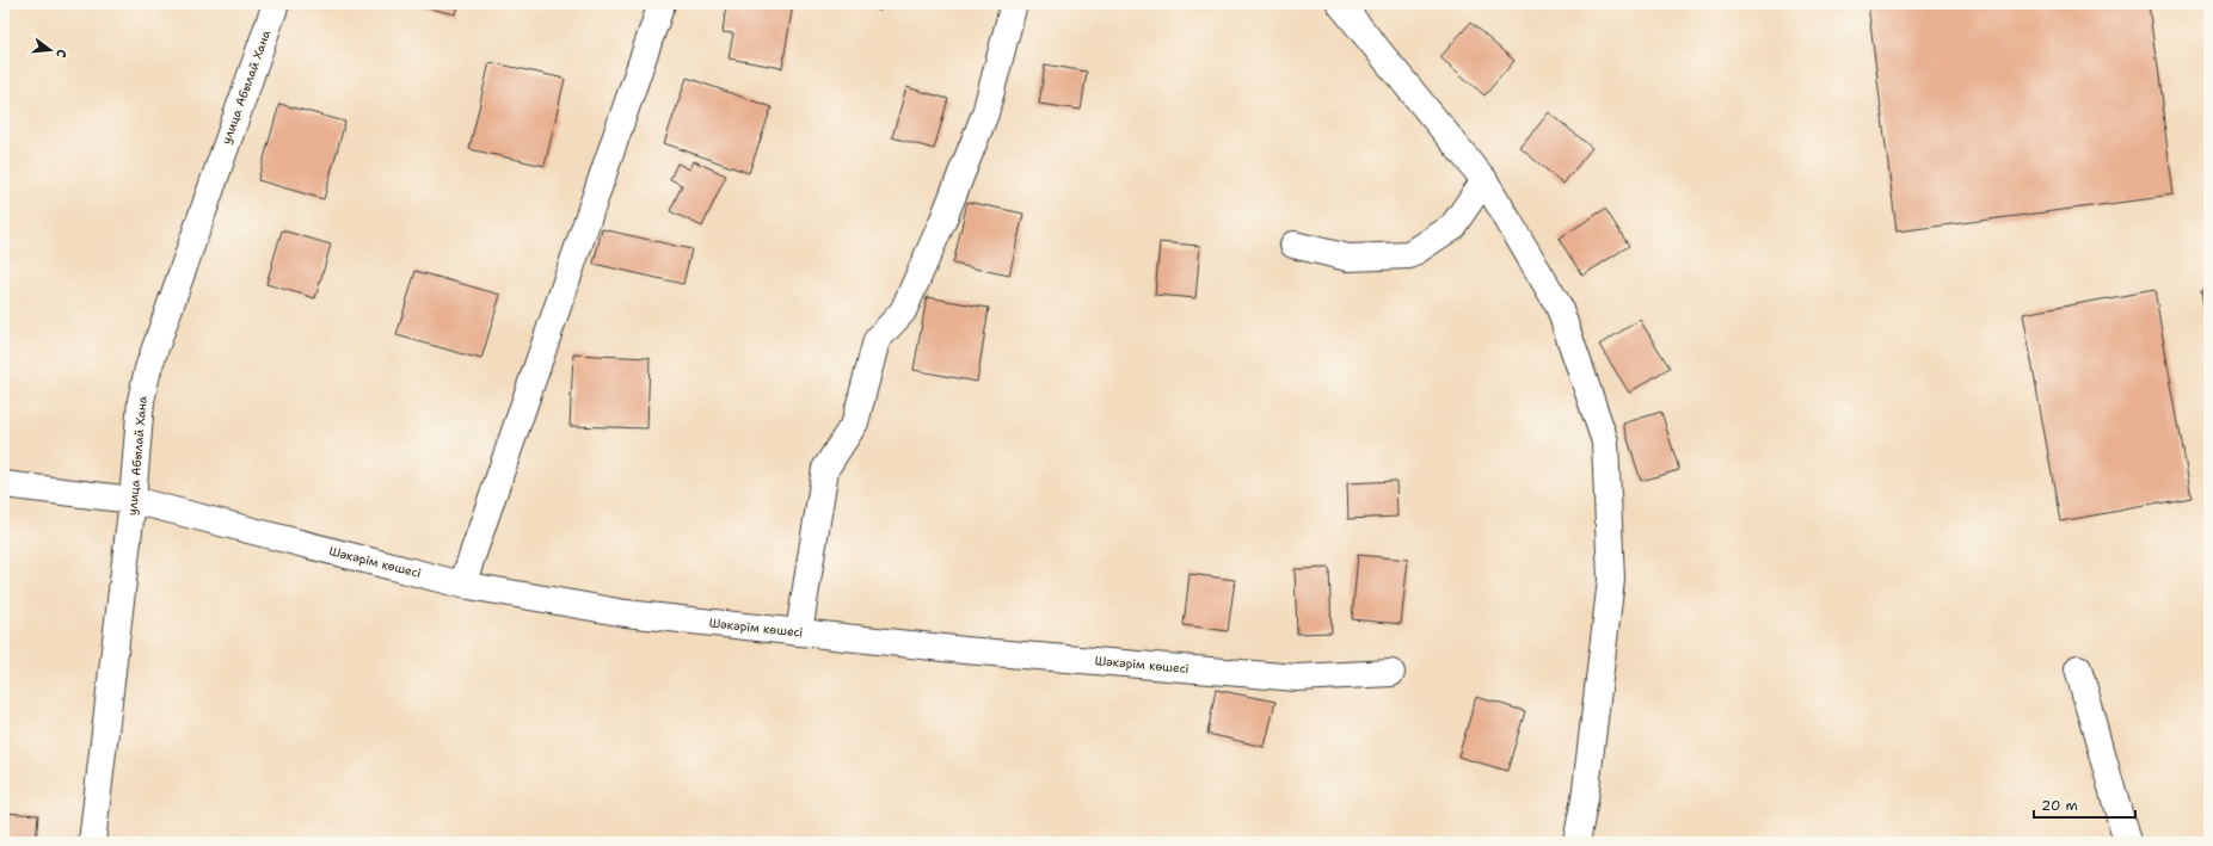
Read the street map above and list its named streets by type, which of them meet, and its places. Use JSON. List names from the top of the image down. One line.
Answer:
{"streets":{"street":["улица Абылай Хана","Шәкәрім көшесі"]},"crossings":[["улица Абылай Хана","Шәкәрім көшесі"]],"scale_bar":"20 m","north":"right"}
